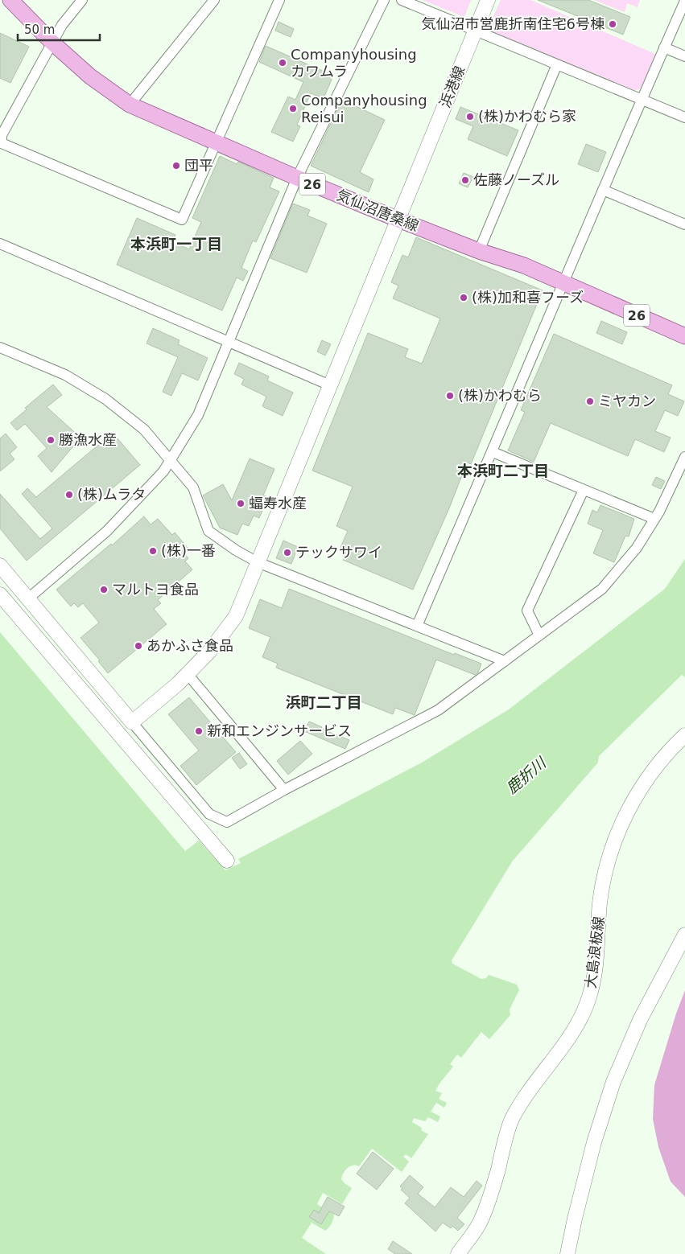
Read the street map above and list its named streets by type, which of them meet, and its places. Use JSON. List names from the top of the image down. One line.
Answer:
{"streets":{"main road":["26","気仙沼唐桑線"],"street":["浜港線","大島浪板線"]},"crossings":[["浜港線","気仙沼唐桑線"]],"districts":["本浜町一丁目","本浜町二丁目","浜町二丁目"],"water":["鹿折川"],"places":["気仙沼市営鹿折南住宅6号棟","Companyhousing カワムラ","Companyhousing Reisui","(株)かわむら家","団平","佐藤ノーズル","(株)加和喜フーズ","(株)かわむら","ミヤカン","勝漁水産","(株)ムラタ","蝠寿水産","(株)一番","テックサワイ","マルトヨ食品","あかふさ食品","新和エンジンサービス"],"scale_bar":"50 m"}
